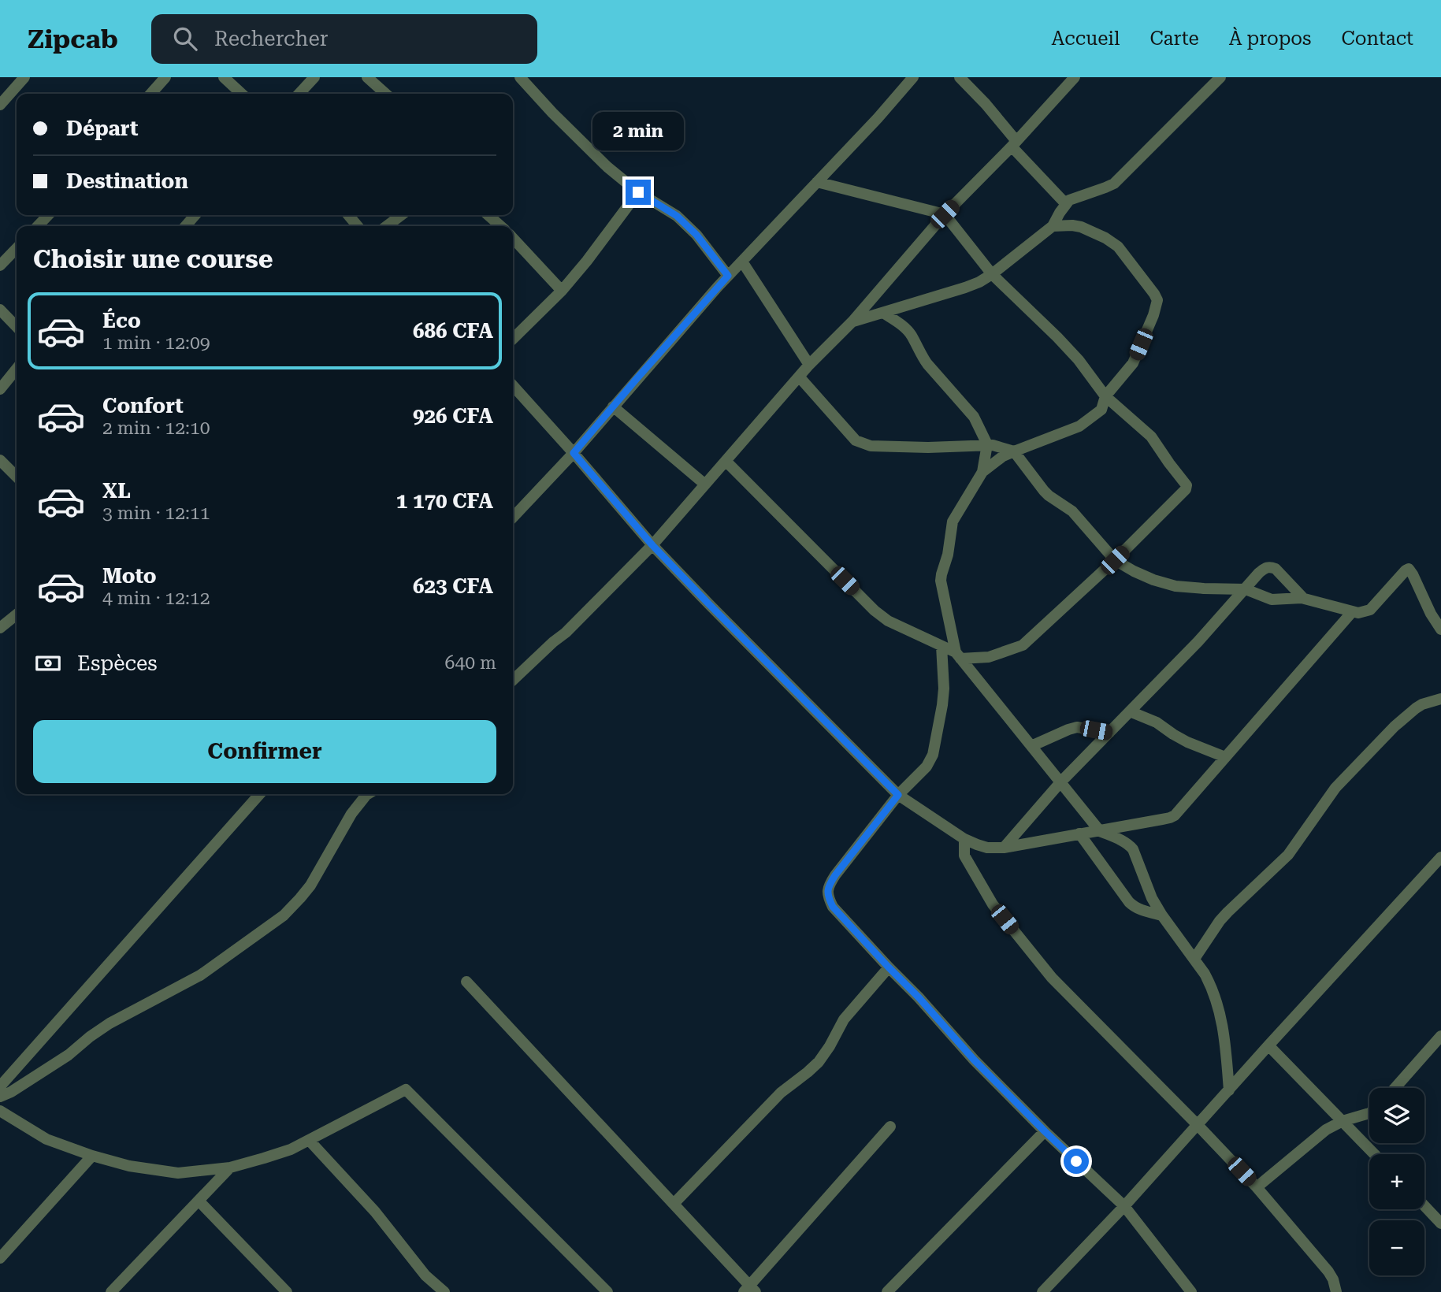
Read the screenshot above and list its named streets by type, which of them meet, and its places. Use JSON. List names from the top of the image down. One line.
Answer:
{"page":{"header":"Zipcab","search":"Rechercher","nav":["Accueil","Carte","À propos","Contact"],"banner":["Départ","Destination"],"bubble":"2 min","heading":"Choisir une course","list":[{"name":"Éco","note":"1 min · 12:09","value":"686 CFA"},{"name":"Confort","note":"2 min · 12:10","value":"926 CFA"},{"name":"XL","note":"3 min · 12:11","value":"1 170 CFA"},{"name":"Moto","note":"4 min · 12:12","value":"623 CFA"}],"pay":["Espèces","640 m"],"buttons":"Confirmer","map_buttons":["+","−"]}}
